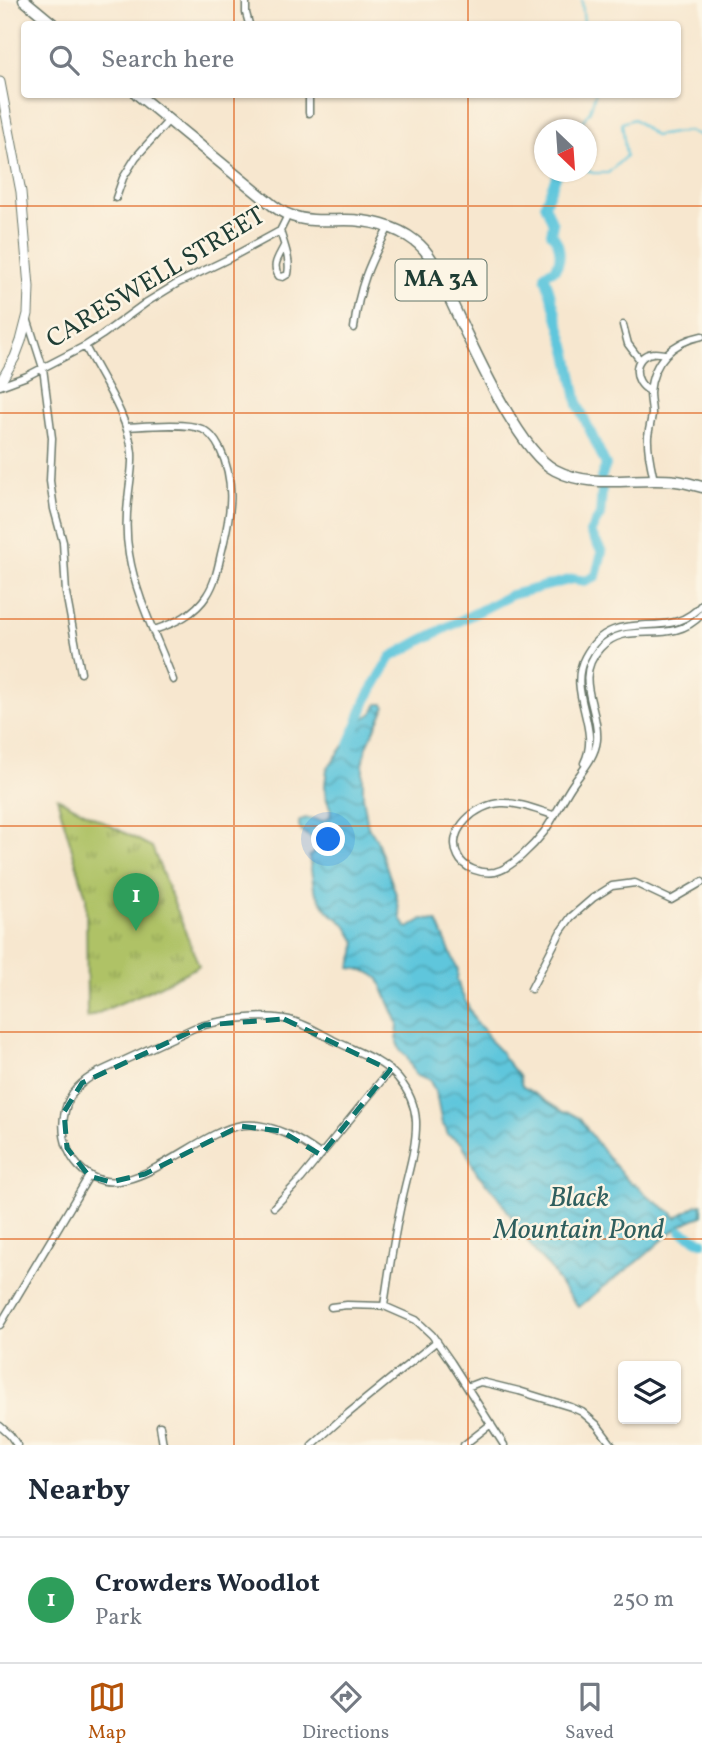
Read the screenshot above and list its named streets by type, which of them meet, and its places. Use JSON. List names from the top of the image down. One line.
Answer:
{"streets":{"main road":["MA 3A"],"street":["CARESWELL STREET"]},"crossings":[["CARESWELL STREET","MA 3A"]],"water":["Black Mountain Pond"],"north":"bottom right","page":{"search":"Search here","pins":"1","heading":"Nearby","list":[{"mark":"1","name":"Crowders Woodlot","note":"Park","value":"250 m"}],"nav":["Map","Directions","Saved"]}}
